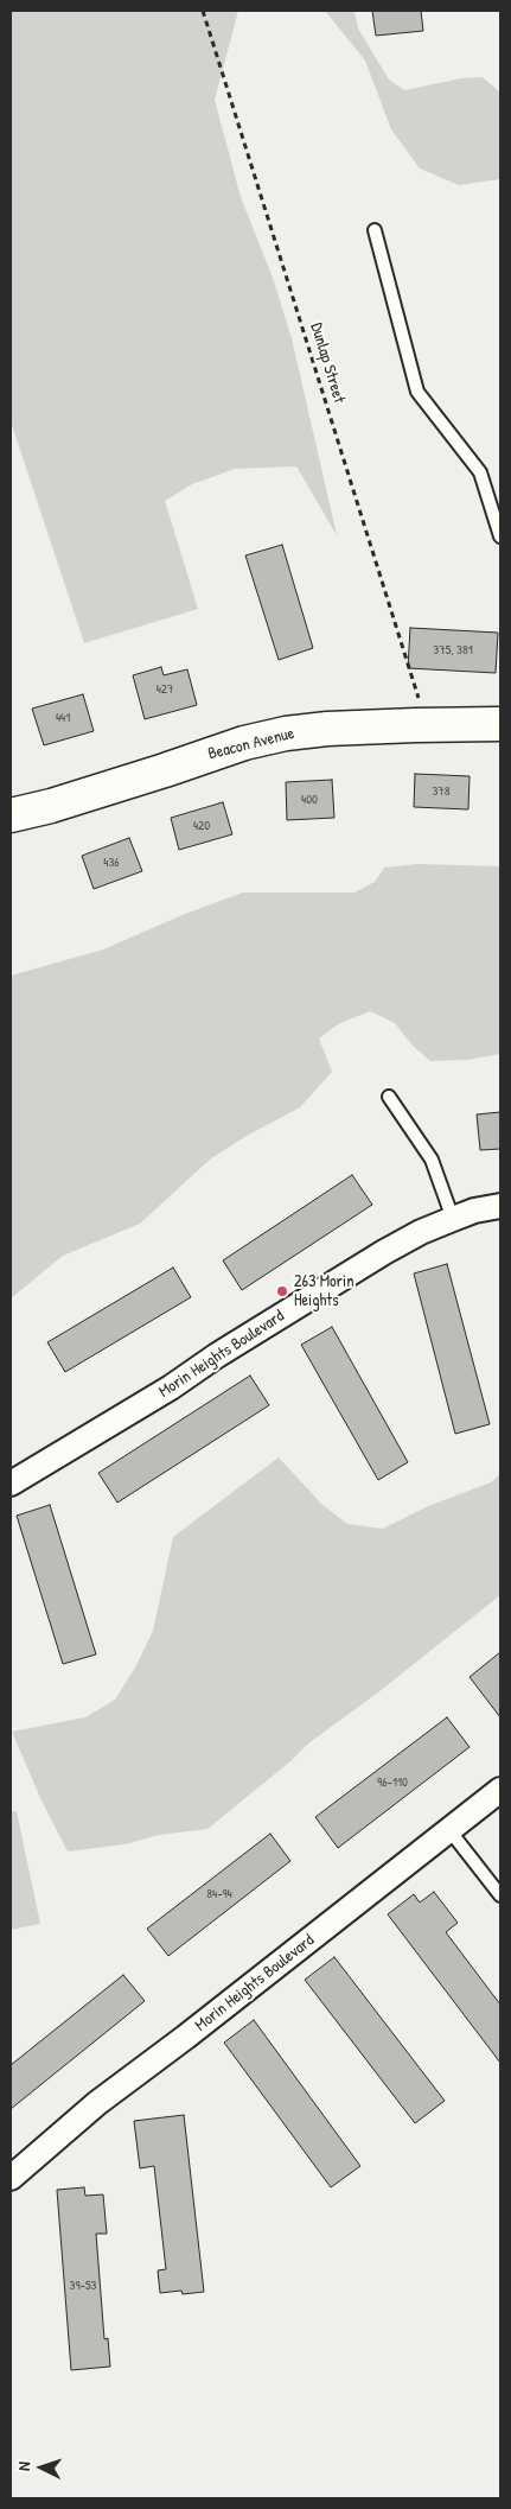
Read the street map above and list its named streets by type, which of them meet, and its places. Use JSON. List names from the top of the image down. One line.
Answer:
{"streets":{"street":["Beacon Avenue","Morin Heights Boulevard"],"path":["Dunlap Street"]},"crossings":[["Dunlap Street","Beacon Avenue"]],"places":["263 Morin Heights"],"house_numbers":["375, 381","427","441","378","400","420","436","96-110","84-94","39-53"],"north":"left"}
